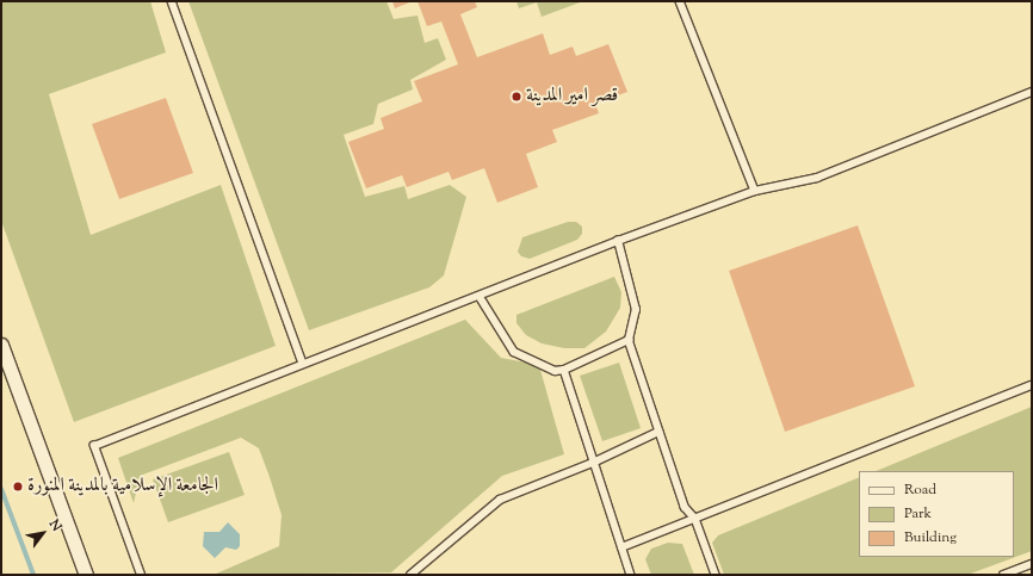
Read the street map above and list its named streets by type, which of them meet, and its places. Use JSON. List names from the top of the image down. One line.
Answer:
{"places":["قصر امير المدينة","الجامعة الإسلامية بالمدينة المنورة"],"legend":["Road","Park","Building"],"north":"top right"}
